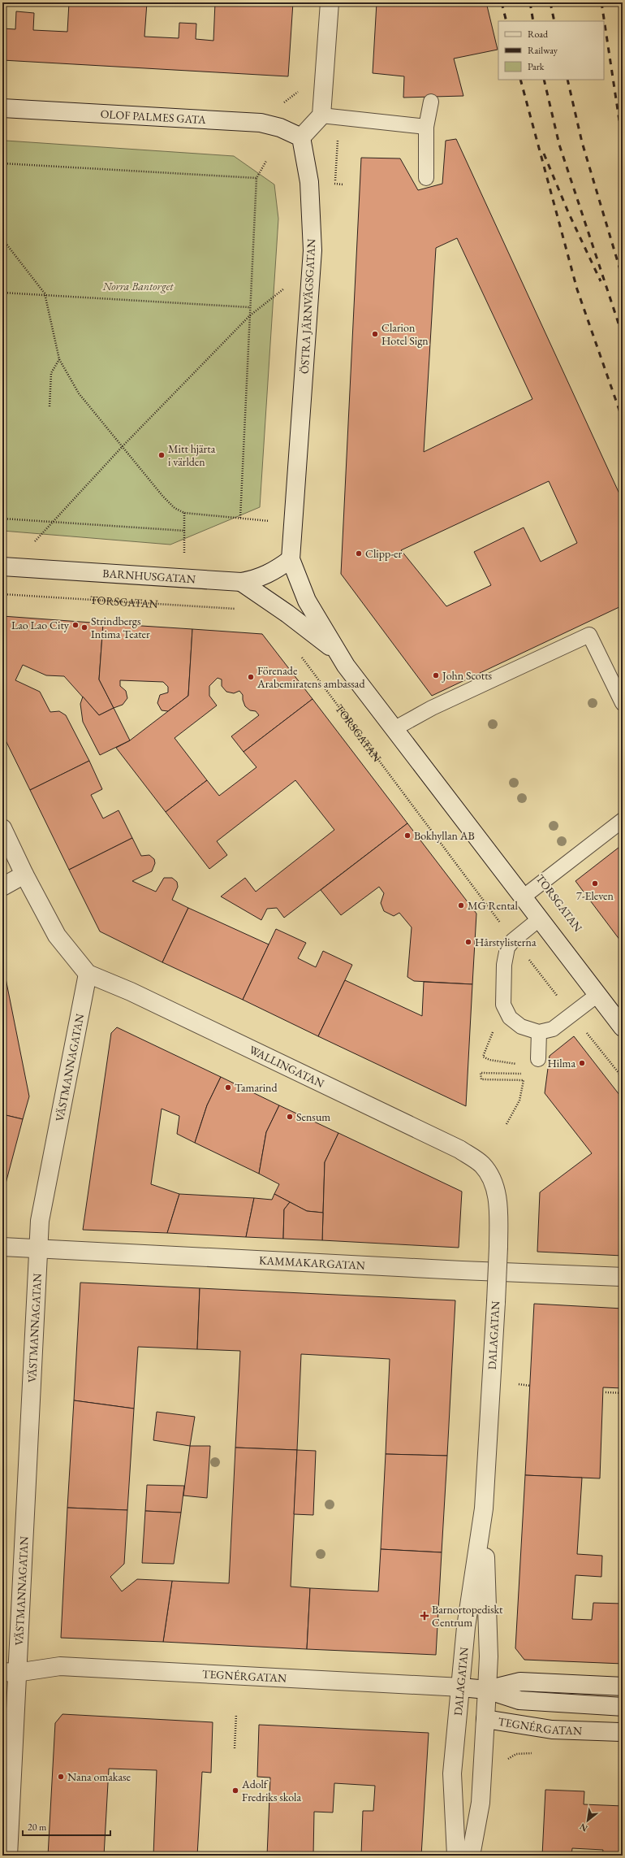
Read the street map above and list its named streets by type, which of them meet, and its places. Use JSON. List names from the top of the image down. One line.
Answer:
{"streets":{"street":["OLOF PALMES GATA","ÖSTRA JÄRNVÄGSGATAN","BARNHUSGATAN","WALLINGATAN","VÄSTMANNAGATAN","KAMMAKARGATAN","DALAGATAN","TEGNÉRGATAN"],"path":["TORSGATAN"]},"crossings":[["OLOF PALMES GATA","ÖSTRA JÄRNVÄGSGATAN"],["ÖSTRA JÄRNVÄGSGATAN","BARNHUSGATAN"],["WALLINGATAN","VÄSTMANNAGATAN"],["WALLINGATAN","DALAGATAN"],["VÄSTMANNAGATAN","KAMMAKARGATAN"],["VÄSTMANNAGATAN","TEGNÉRGATAN"],["DALAGATAN","TEGNÉRGATAN"]],"parks":["Norra Bantorget"],"places":{"other":["Clarion Hotel Sign","Mitt hjärta i världen","Clipp-er","Lao Lao City","Strindbergs Intima Teater","John Scotts","Förenade Arabemiratens ambassad","Bokhyllan AB","7-Eleven","MG Rental","Hårstylisterna","Hilma","Tamarind","Sensum","Nana omakase","Adolf Fredriks skola"],"health":["Barnortopediskt Centrum"]},"legend":["Road","Railway","Park"],"scale_bar":"20 m","north":"bottom left"}
